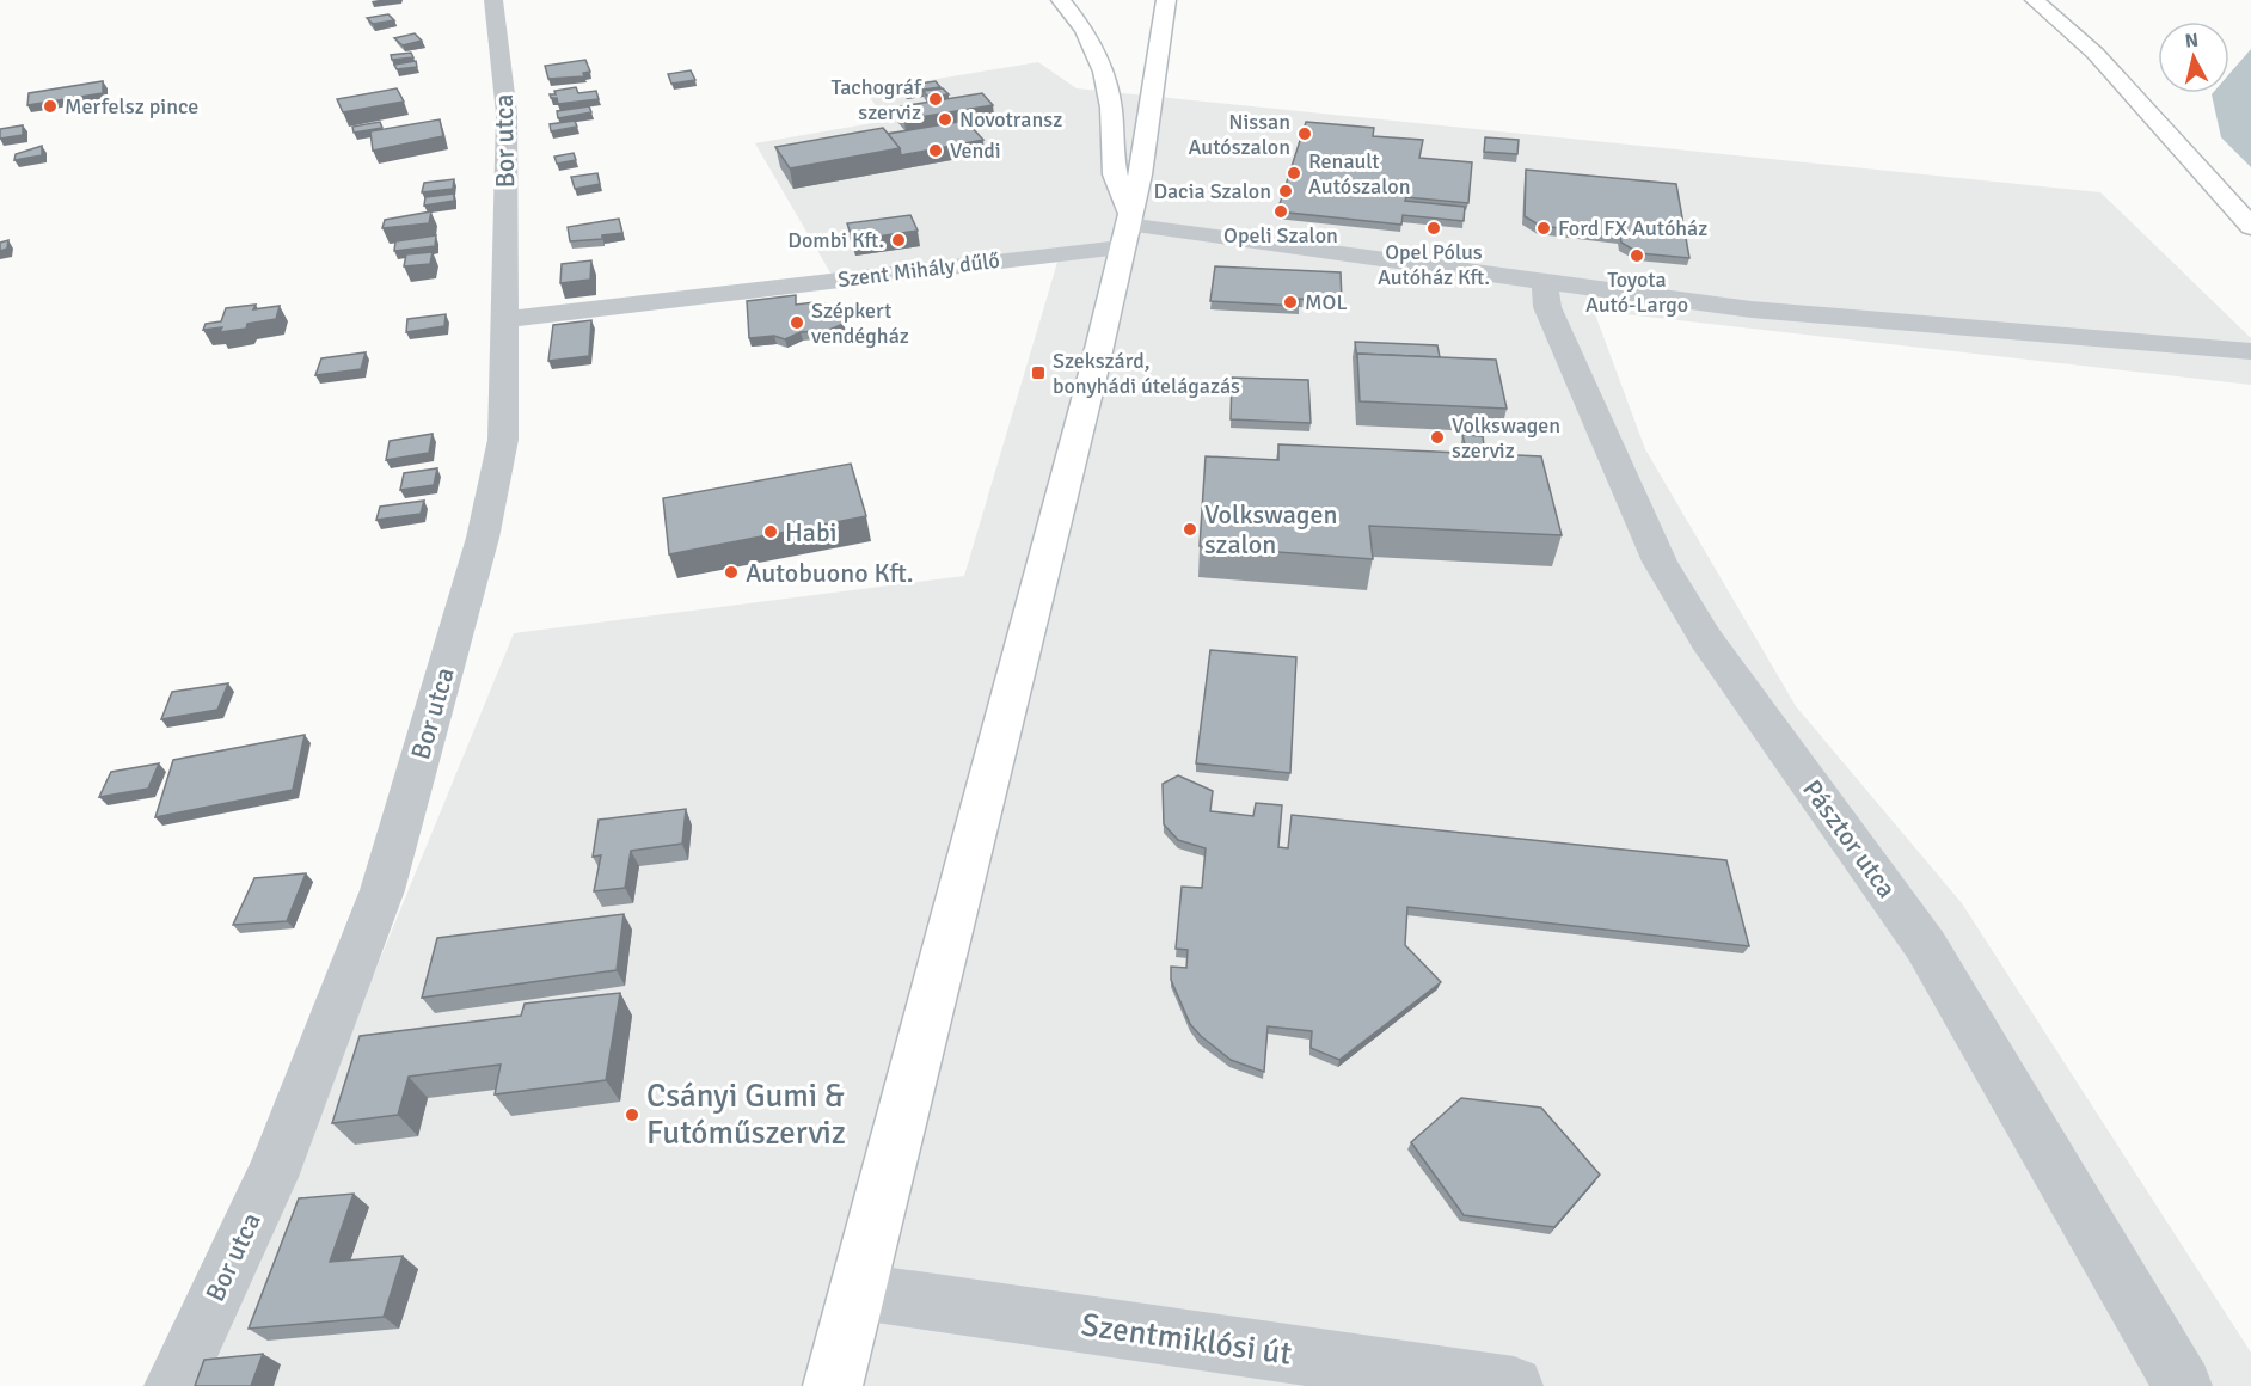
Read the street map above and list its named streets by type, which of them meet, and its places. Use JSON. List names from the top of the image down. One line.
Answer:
{"streets":{"street":["Bor utca","Szent Mihály dűlő","Pásztor utca","Szentmiklósi út"]},"crossings":[["Bor utca","Szent Mihály dűlő"],["Szent Mihály dűlő","Pásztor utca"]],"places":{"other":["Tachográf szerviz","Merfelsz pince","Novotransz","Nissan Autószalon","Vendi","Renault Autószalon","Dacia Szalon","Opeli Szalon","Opel Pólus Autóház Kft.","Ford FX Autóház","Dombi Kft.","Toyota Autó-Largo","MOL","Szépkert vendégház","Volkswagen szerviz","Volkswagen szalon","Habi","Autobuono Kft.","Csányi Gumi & Futóműszerviz"],"transit":["Szekszárd, bonyhádi útelágazás"]},"north":"top"}
